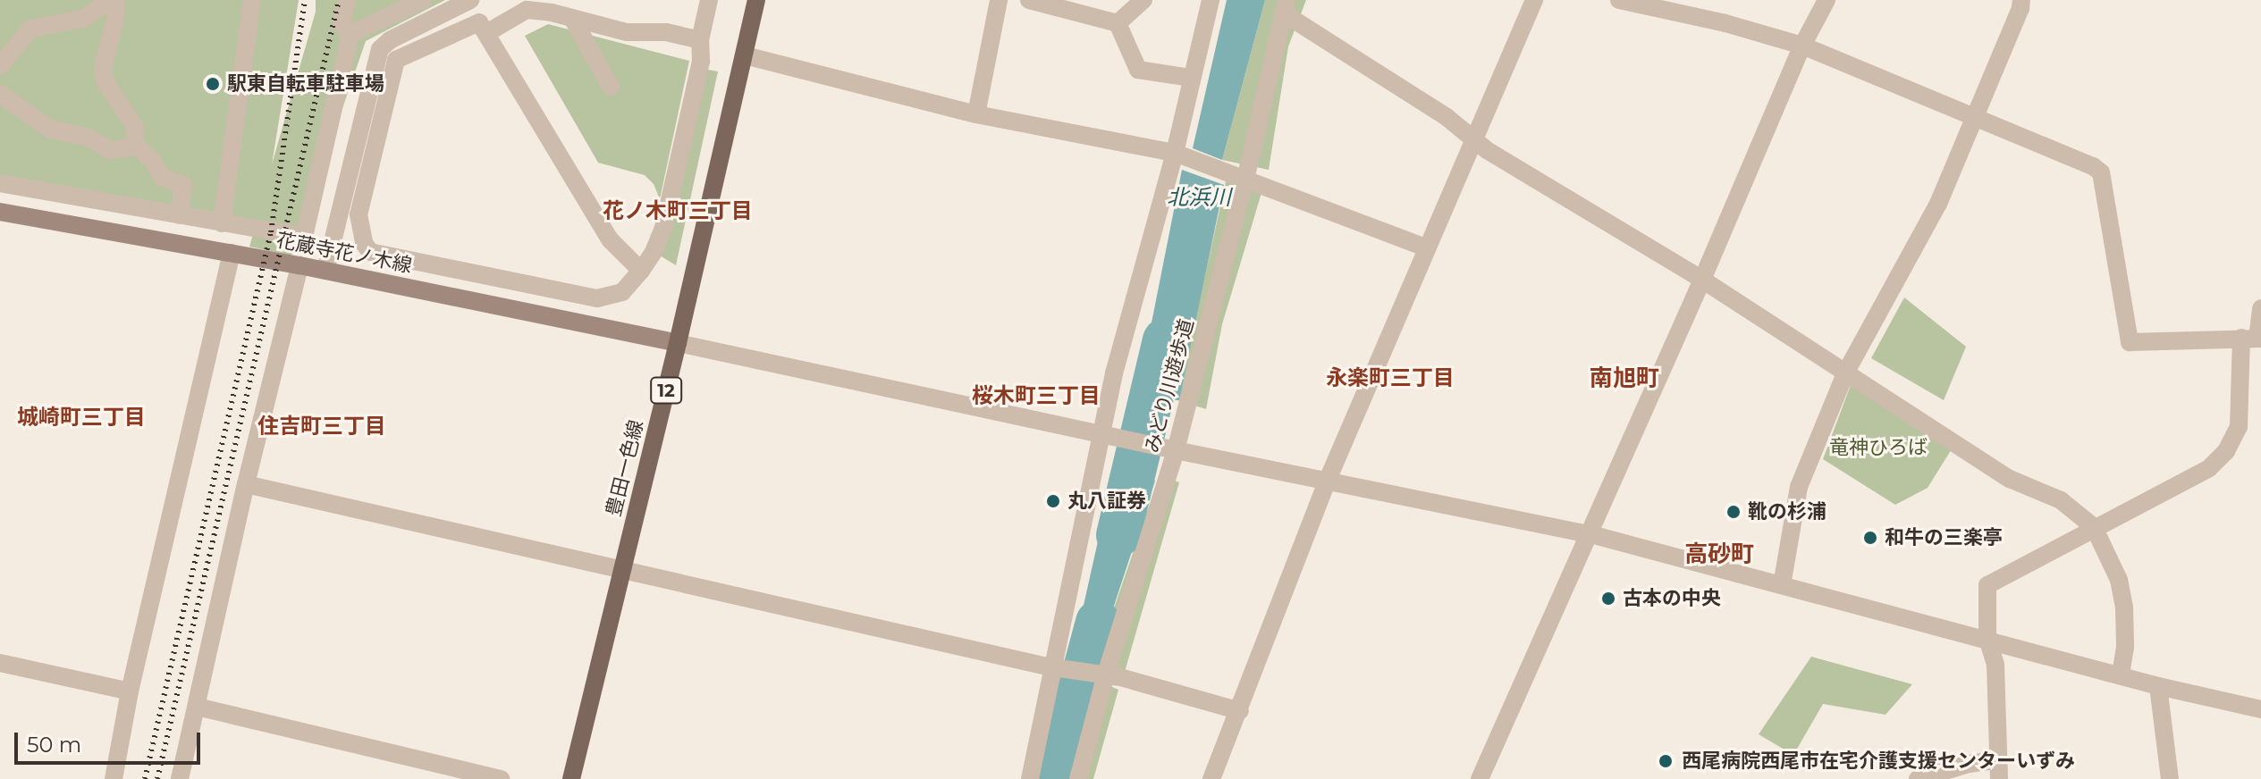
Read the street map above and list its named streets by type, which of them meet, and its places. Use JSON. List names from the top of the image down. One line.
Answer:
{"streets":{"main road":["花蔵寺花ノ木線","12","豊田一色線"],"street":["みどり川遊歩道"]},"crossings":[["花蔵寺花ノ木線","豊田一色線"]],"districts":["花ノ木町三丁目","永楽町三丁目","南旭町","桜木町三丁目","城崎町三丁目","住吉町三丁目","高砂町"],"water":["北浜川"],"parks":["竜神ひろば"],"places":["駅東自転車駐車場","丸八証券","靴の杉浦","和牛の三楽亭","古本の中央","西尾病院西尾市在宅介護支援センターいずみ"],"scale_bar":"50 m"}
